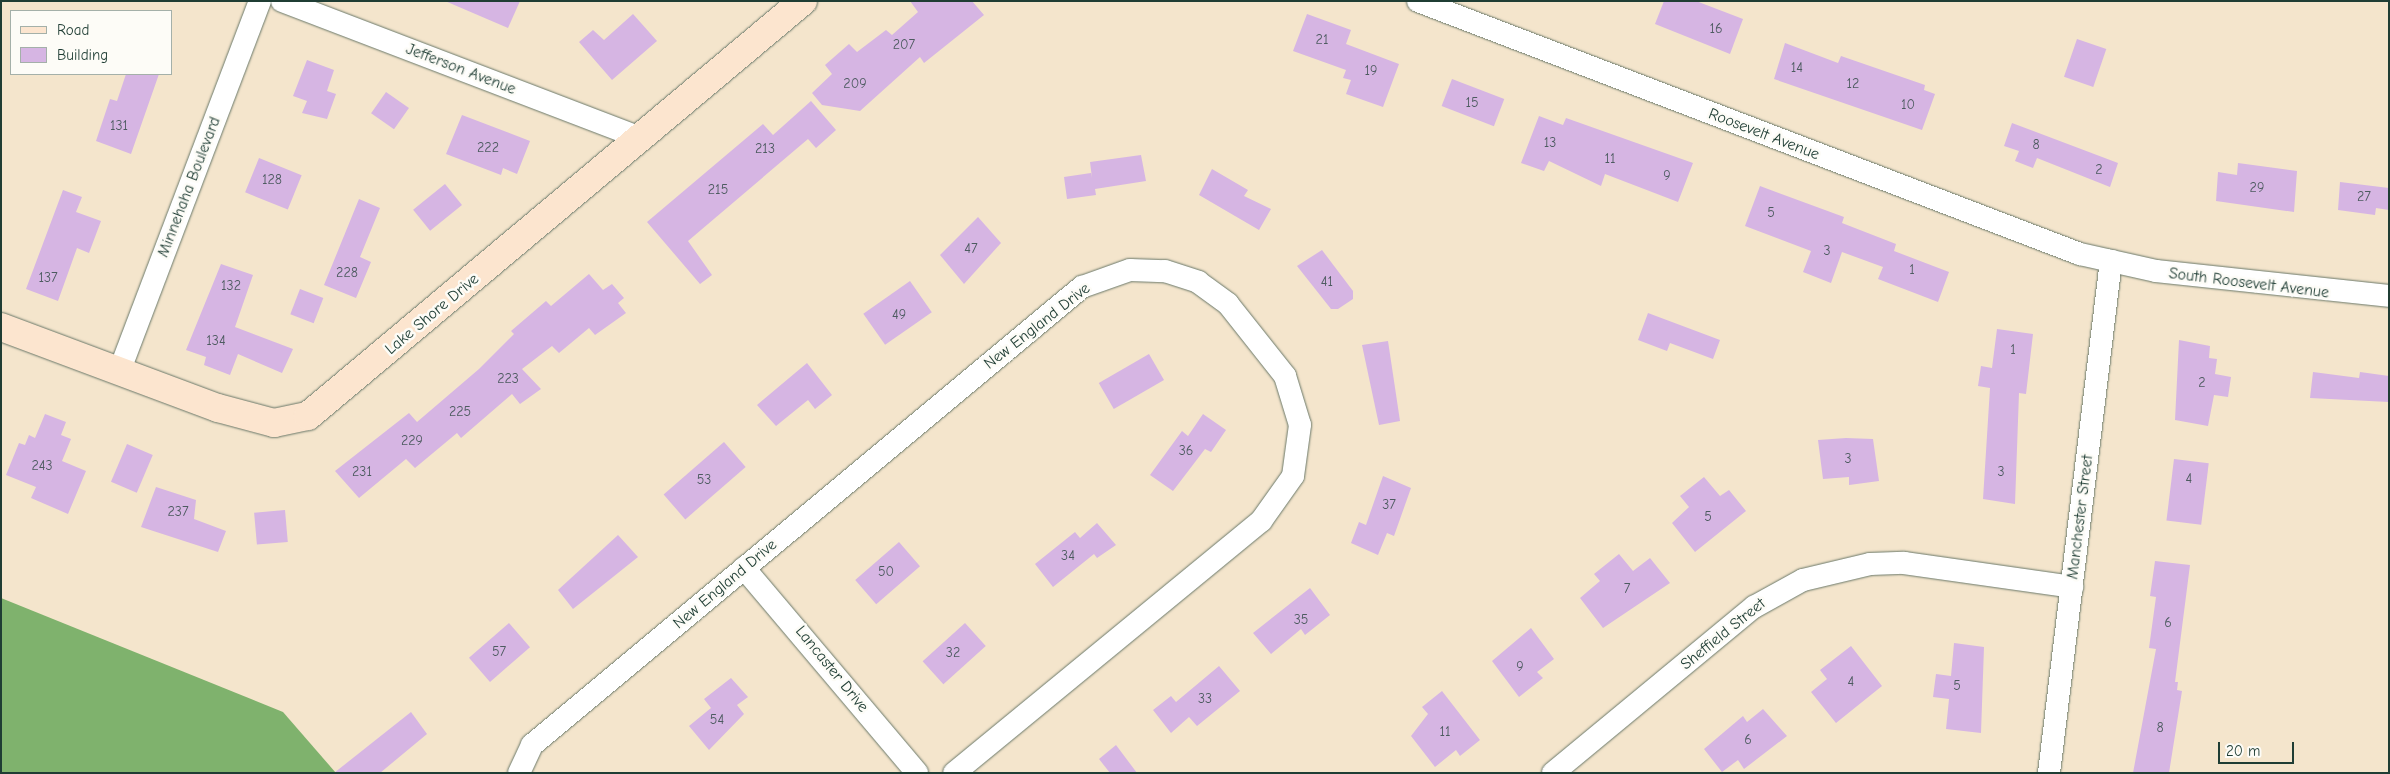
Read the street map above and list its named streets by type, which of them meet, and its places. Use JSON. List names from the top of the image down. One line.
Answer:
{"streets":{"street":["Jefferson Avenue","Roosevelt Avenue","Minnehaha Boulevard","South Roosevelt Avenue","Lake Shore Drive","New England Drive","Manchester Street","Sheffield Street","Lancaster Drive"]},"crossings":[["Jefferson Avenue","Lake Shore Drive"],["Roosevelt Avenue","South Roosevelt Avenue"],["Roosevelt Avenue","Manchester Street"],["Minnehaha Boulevard","Lake Shore Drive"],["South Roosevelt Avenue","Manchester Street"],["New England Drive","Lancaster Drive"],["Manchester Street","Sheffield Street"]],"house_numbers":["16","21","207","14","19","209","12","15","10","131","13","8","222","213","11","2","9","128","29","215","27","5","47","3","1","228","137","41","132","49","134","1","223","2","225","229","36","3","243","231","3","4","53","37","237","5","34","50","7","35","6","57","32","9","4","5","33","54","8","11","6"],"legend":["Road","Building"],"scale_bar":"20 m"}
